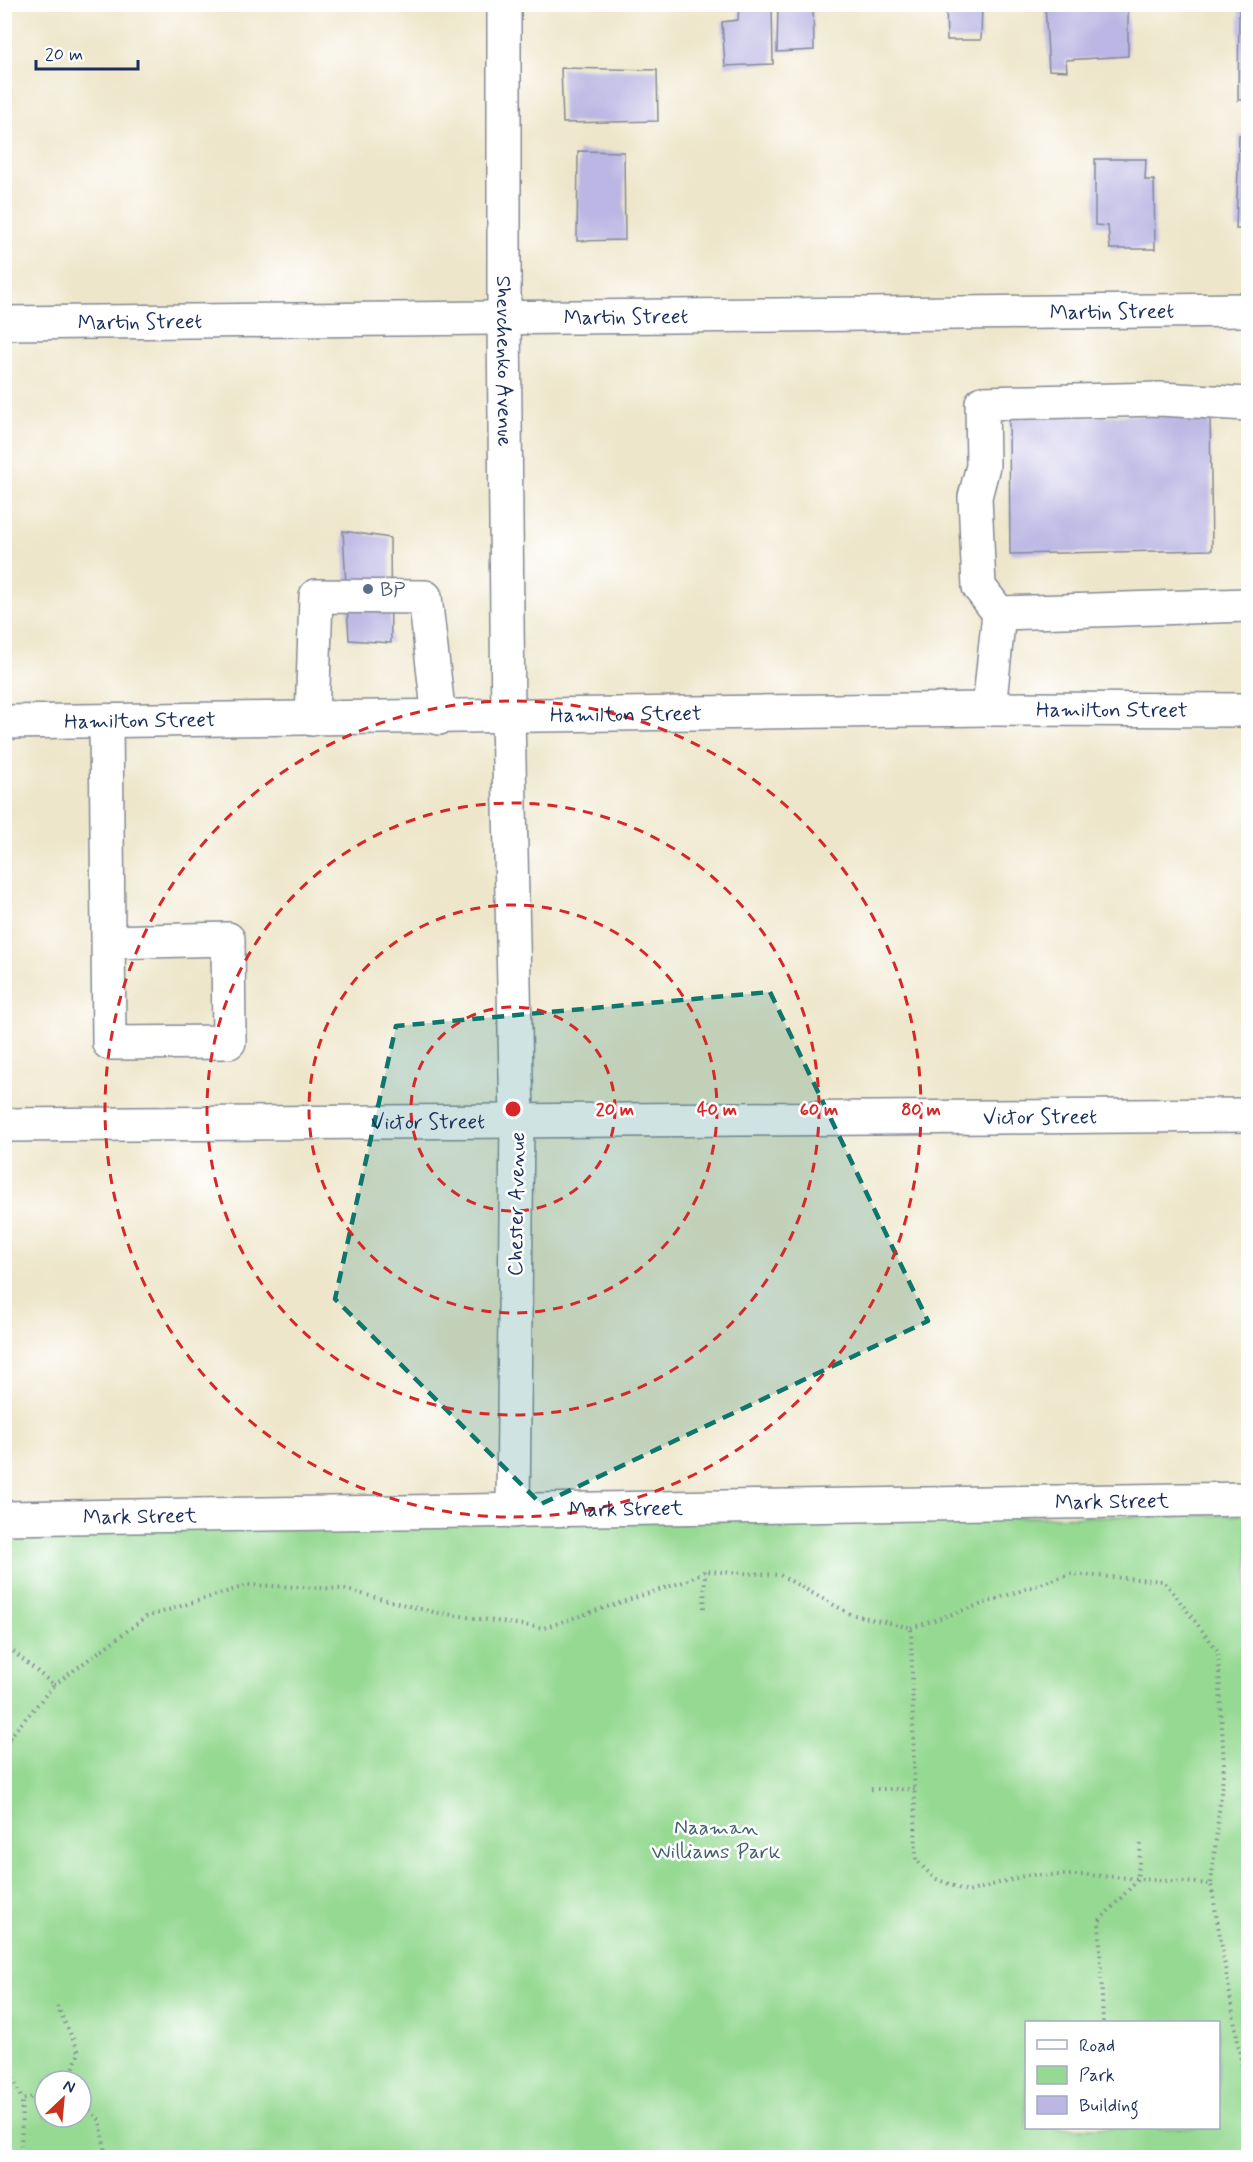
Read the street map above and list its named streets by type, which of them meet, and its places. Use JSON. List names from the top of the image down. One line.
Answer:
{"streets":{"street":["Martin Street","Shevchenko Avenue","Hamilton Street","Victor Street","Chester Avenue","Mark Street"]},"crossings":[["Martin Street","Shevchenko Avenue"],["Shevchenko Avenue","Hamilton Street"],["Shevchenko Avenue","Chester Avenue"],["Hamilton Street","Chester Avenue"],["Victor Street","Chester Avenue"],["Chester Avenue","Mark Street"]],"parks":["Naaman Williams Park"],"places":["BP"],"legend":["Road","Park","Building"],"scale_bar":"20 m","north":"top right","rings":["20 m","40 m","60 m","80 m"]}
